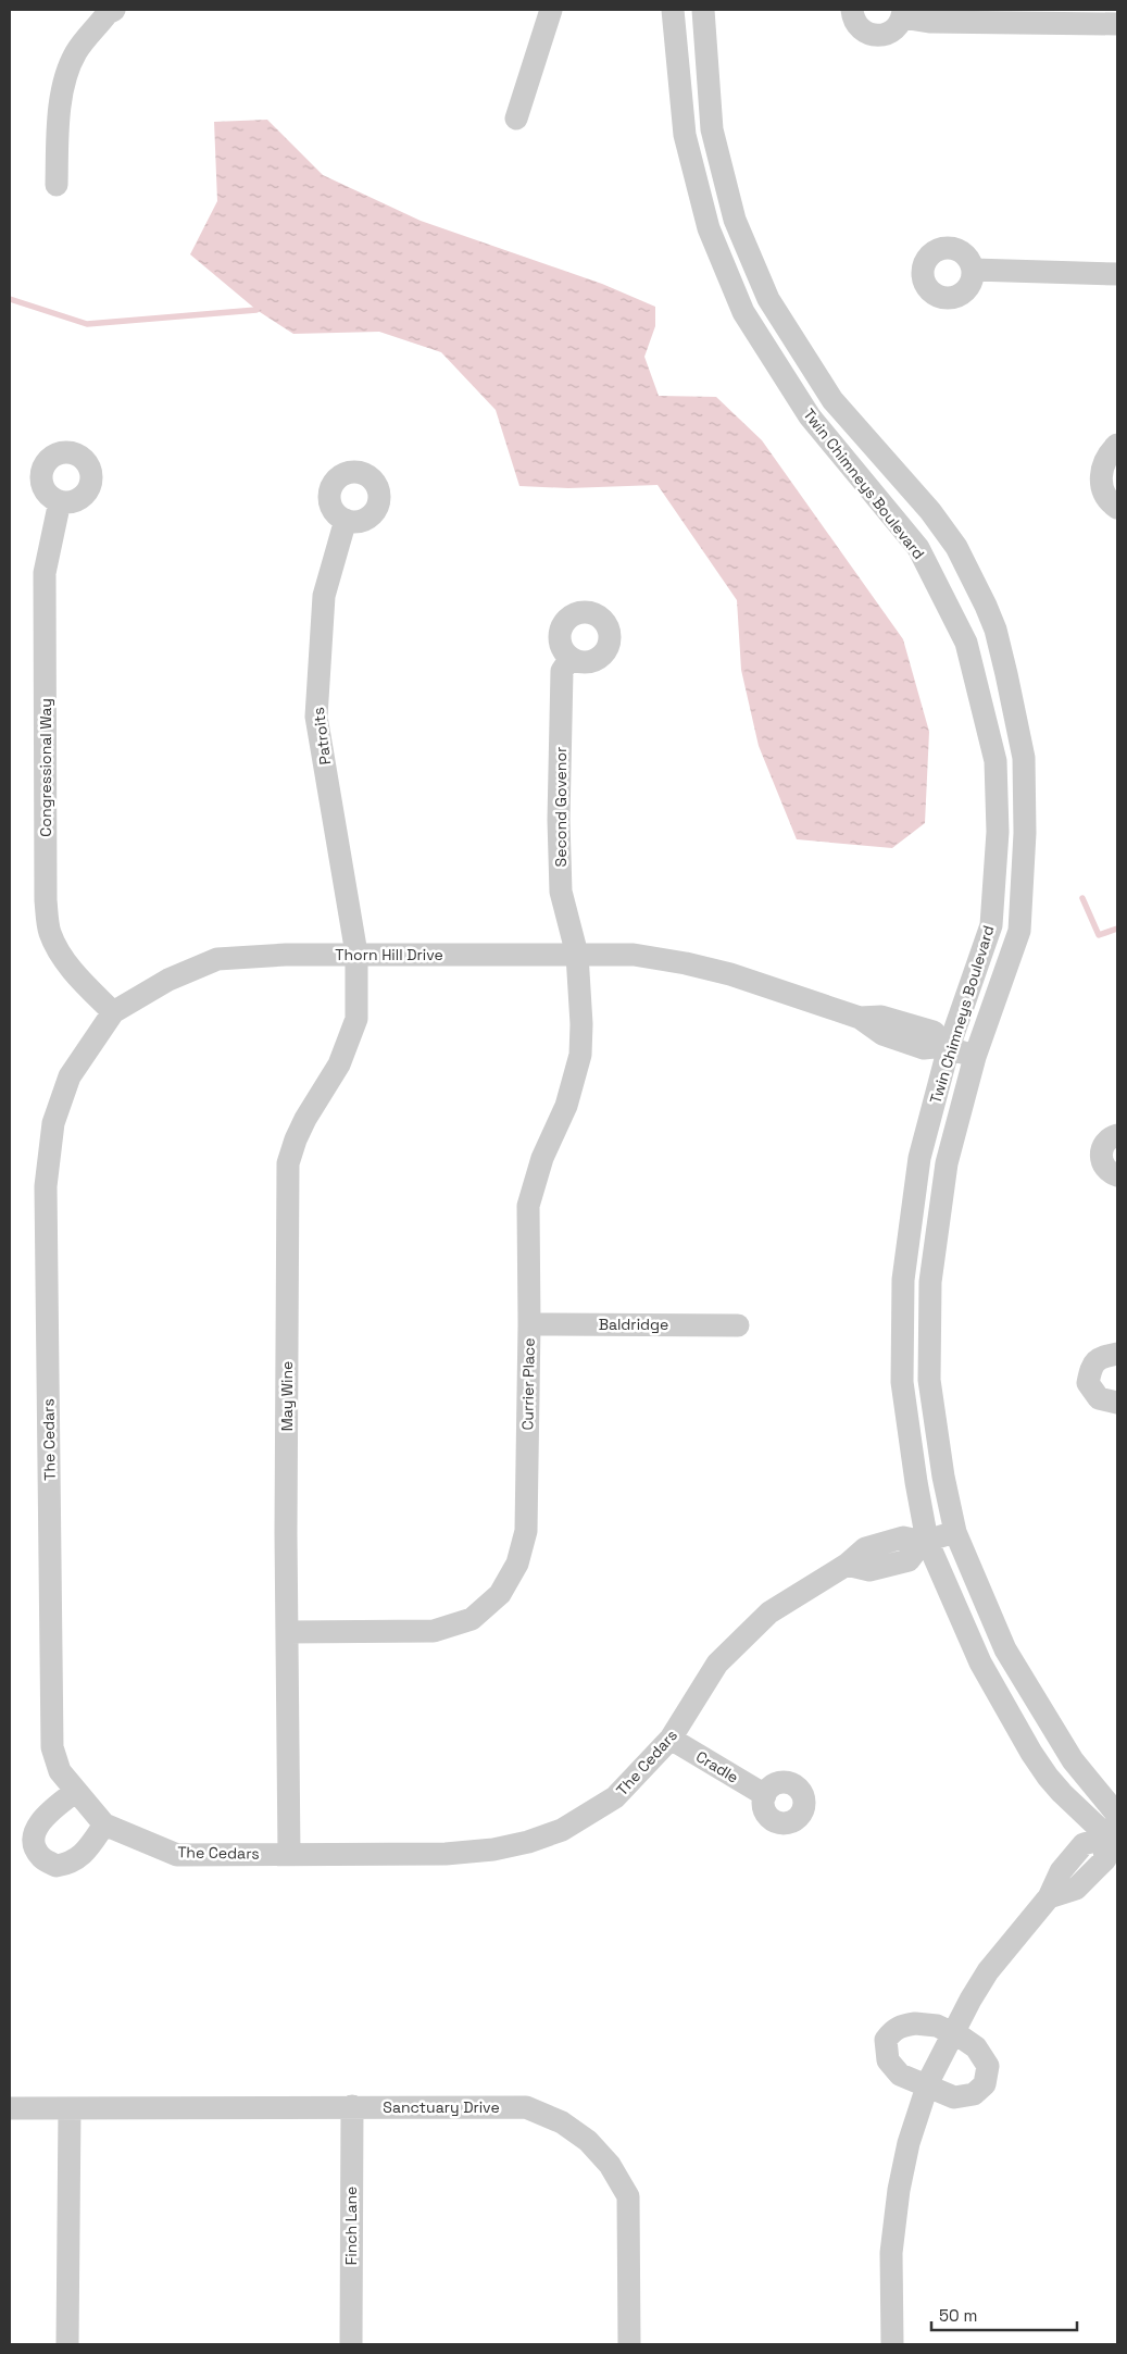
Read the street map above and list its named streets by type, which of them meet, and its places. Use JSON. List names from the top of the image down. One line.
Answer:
{"streets":{"street":["Twin Chimneys Boulevard","Patroits","Congressional Way","Second Govenor","Thorn Hill Drive","Baldridge","Currier Place","May Wine","The Cedars","Cradle","Sanctuary Drive","Finch Lane"]},"crossings":[["Twin Chimneys Boulevard","Thorn Hill Drive"],["Twin Chimneys Boulevard","The Cedars"],["Patroits","Thorn Hill Drive"],["Patroits","May Wine"],["Congressional Way","Thorn Hill Drive"],["Second Govenor","Thorn Hill Drive"],["Second Govenor","Currier Place"],["Thorn Hill Drive","Currier Place"],["Thorn Hill Drive","May Wine"],["Thorn Hill Drive","The Cedars"],["Baldridge","Currier Place"],["Currier Place","May Wine"],["May Wine","The Cedars"],["The Cedars","Cradle"],["Sanctuary Drive","Finch Lane"]],"scale_bar":"50 m"}
